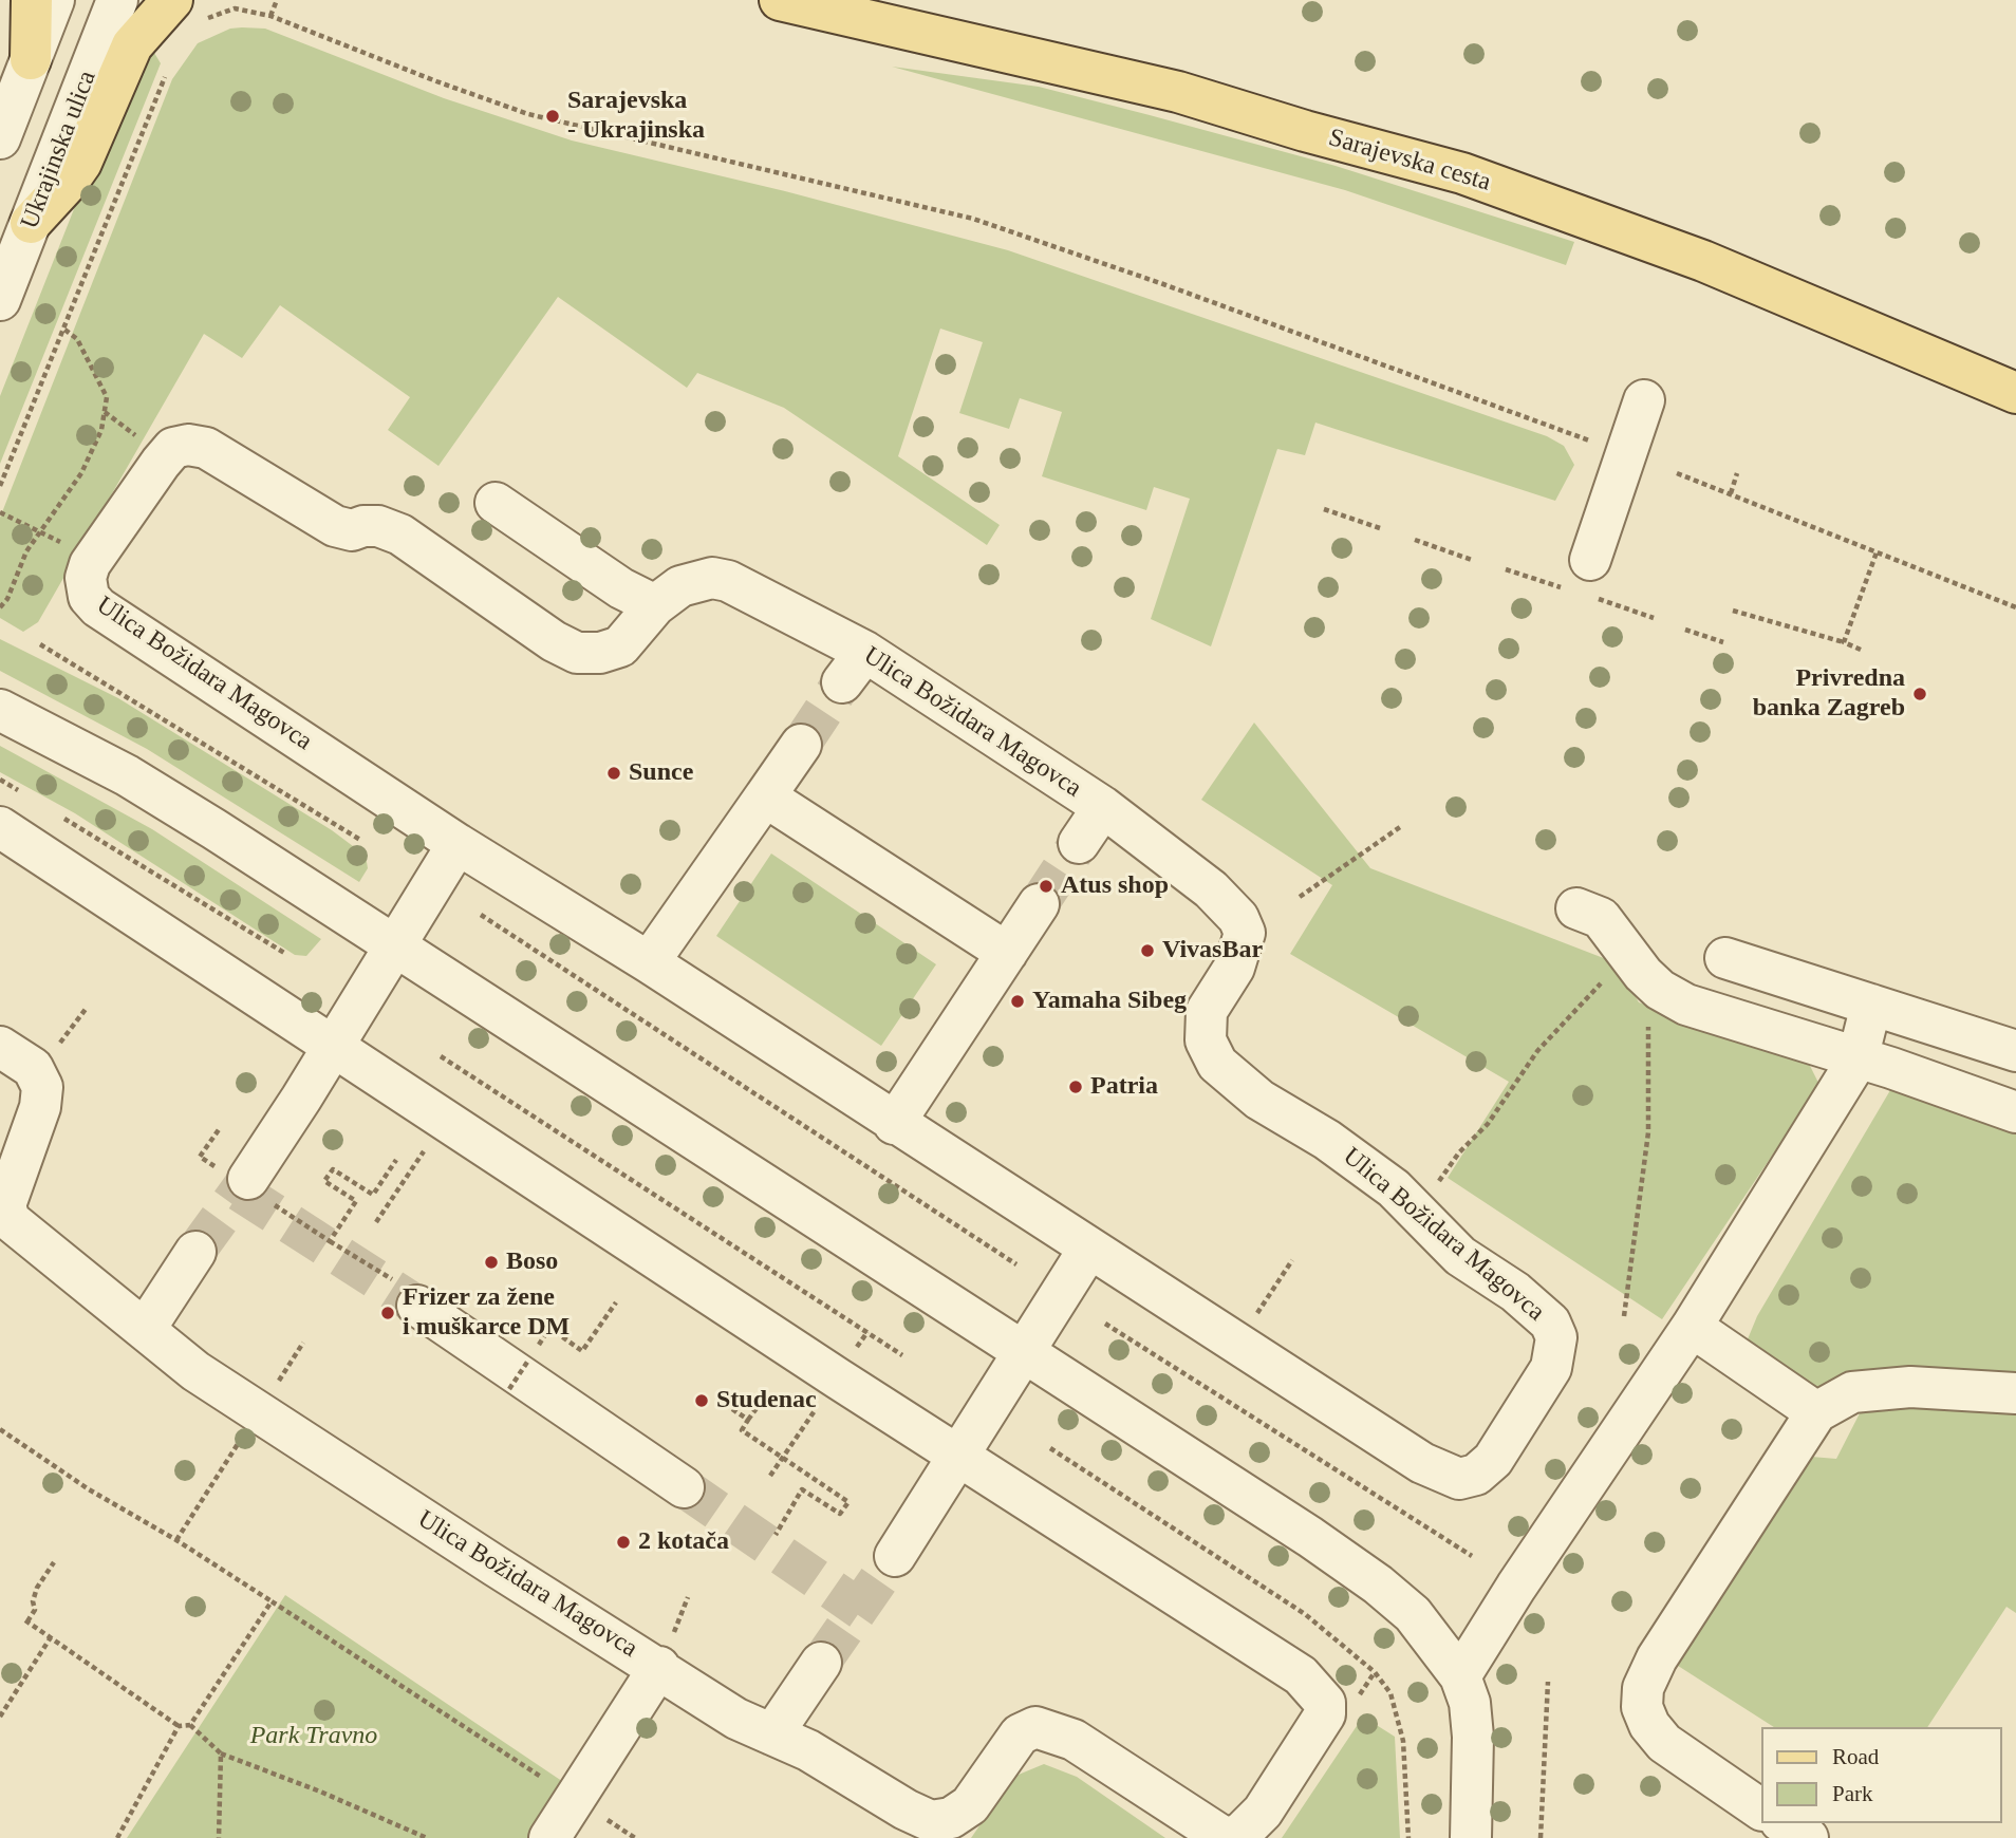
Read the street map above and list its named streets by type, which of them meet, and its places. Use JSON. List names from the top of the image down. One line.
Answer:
{"streets":{"main road":["Sarajevska cesta"],"street":["Ukrajinska ulica","Ulica Božidara Magovca"]},"parks":["Park Travno"],"places":["Sarajevska - Ukrajinska","Privredna banka Zagreb","Sunce","Atus shop","VivasBar","Yamaha Sibeg","Patria","Boso","Frizer za žene i muškarce DM","Studenac","2 kotača"],"legend":["Road","Park"]}
